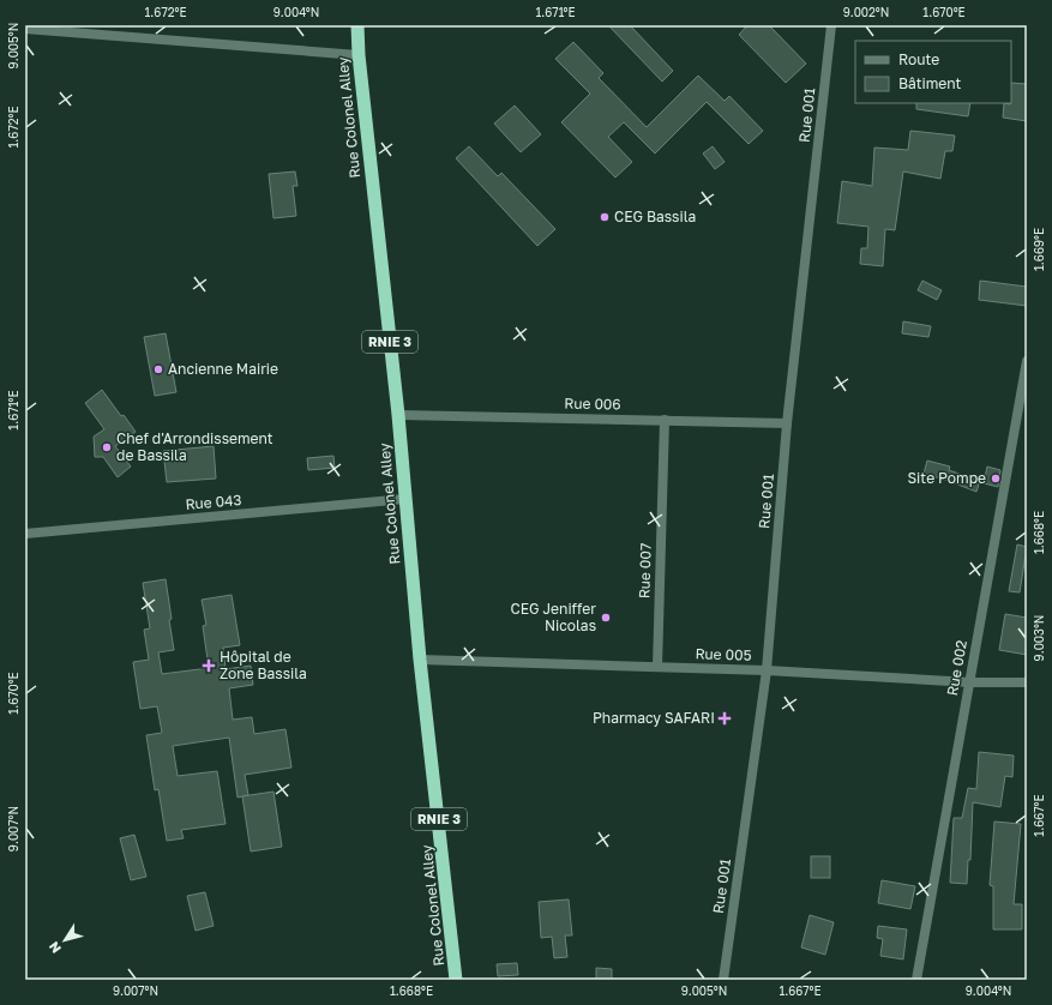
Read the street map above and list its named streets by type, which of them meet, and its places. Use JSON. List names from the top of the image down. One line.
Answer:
{"streets":{"highway":["Rue Colonel Alley","RNIE 3"],"street":["Rue 001","Rue 006","Rue 043","Rue 007","Rue 005","Rue 002"]},"crossings":[["Rue 001","Rue 006"],["Rue 001","Rue 005"],["Rue Colonel Alley","Rue 006"],["Rue Colonel Alley","Rue 043"],["Rue Colonel Alley","Rue 005"],["Rue 006","Rue 007"],["Rue 007","Rue 005"],["Rue 005","Rue 002"]],"places":{"other":["CEG Bassila","Ancienne Mairie","Chef d'Arrondissement de Bassila","Site Pompe","CEG Jeniffer Nicolas"],"health":["Hôpital de Zone Bassila","Pharmacy SAFARI"]},"legend":["Route","Bâtiment"],"north":"bottom left","coordinates":["1.672°E","9.004°N","1.671°E","9.002°N","1.670°E","9.005°N","1.669°E","1.668°E","9.003°N","1.667°E","9.007°N"]}
